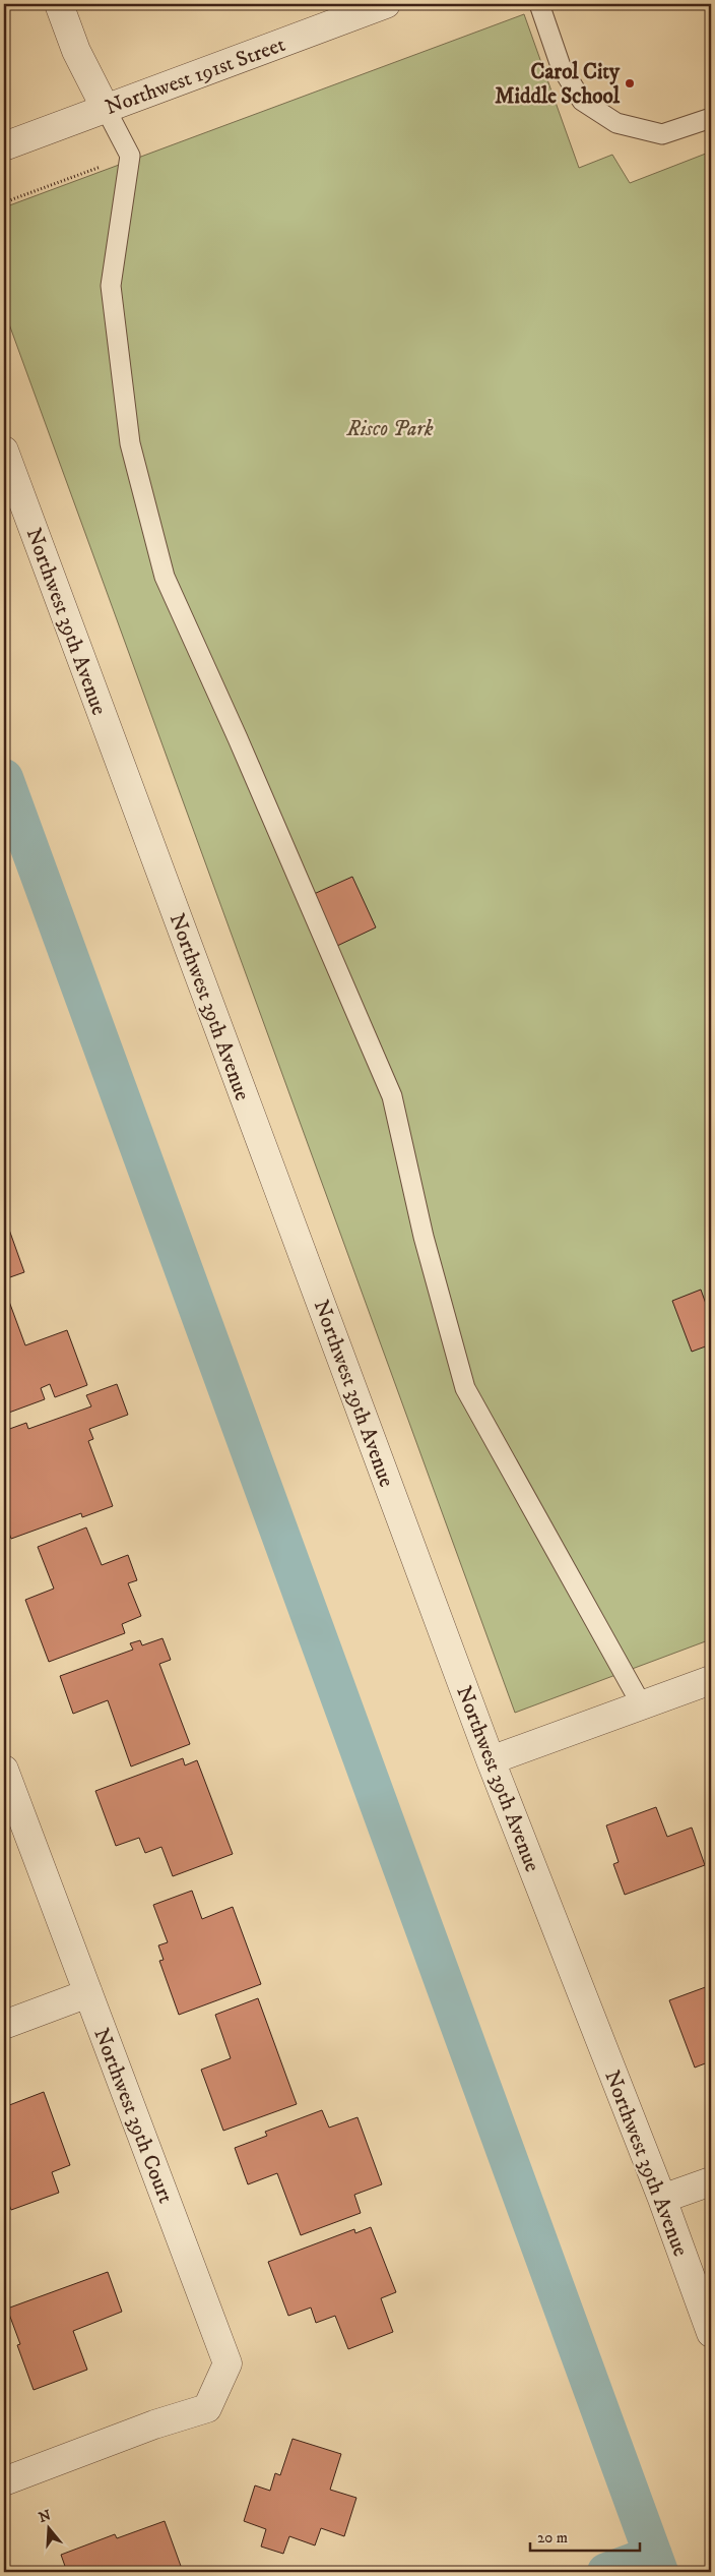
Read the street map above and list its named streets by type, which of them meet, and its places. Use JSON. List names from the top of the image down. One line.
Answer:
{"streets":{"street":["Northwest 191st Street","Northwest 39th Avenue","Northwest 39th Court"]},"parks":["Risco Park"],"places":["Carol City Middle School"],"scale_bar":"20 m","north":"top"}
